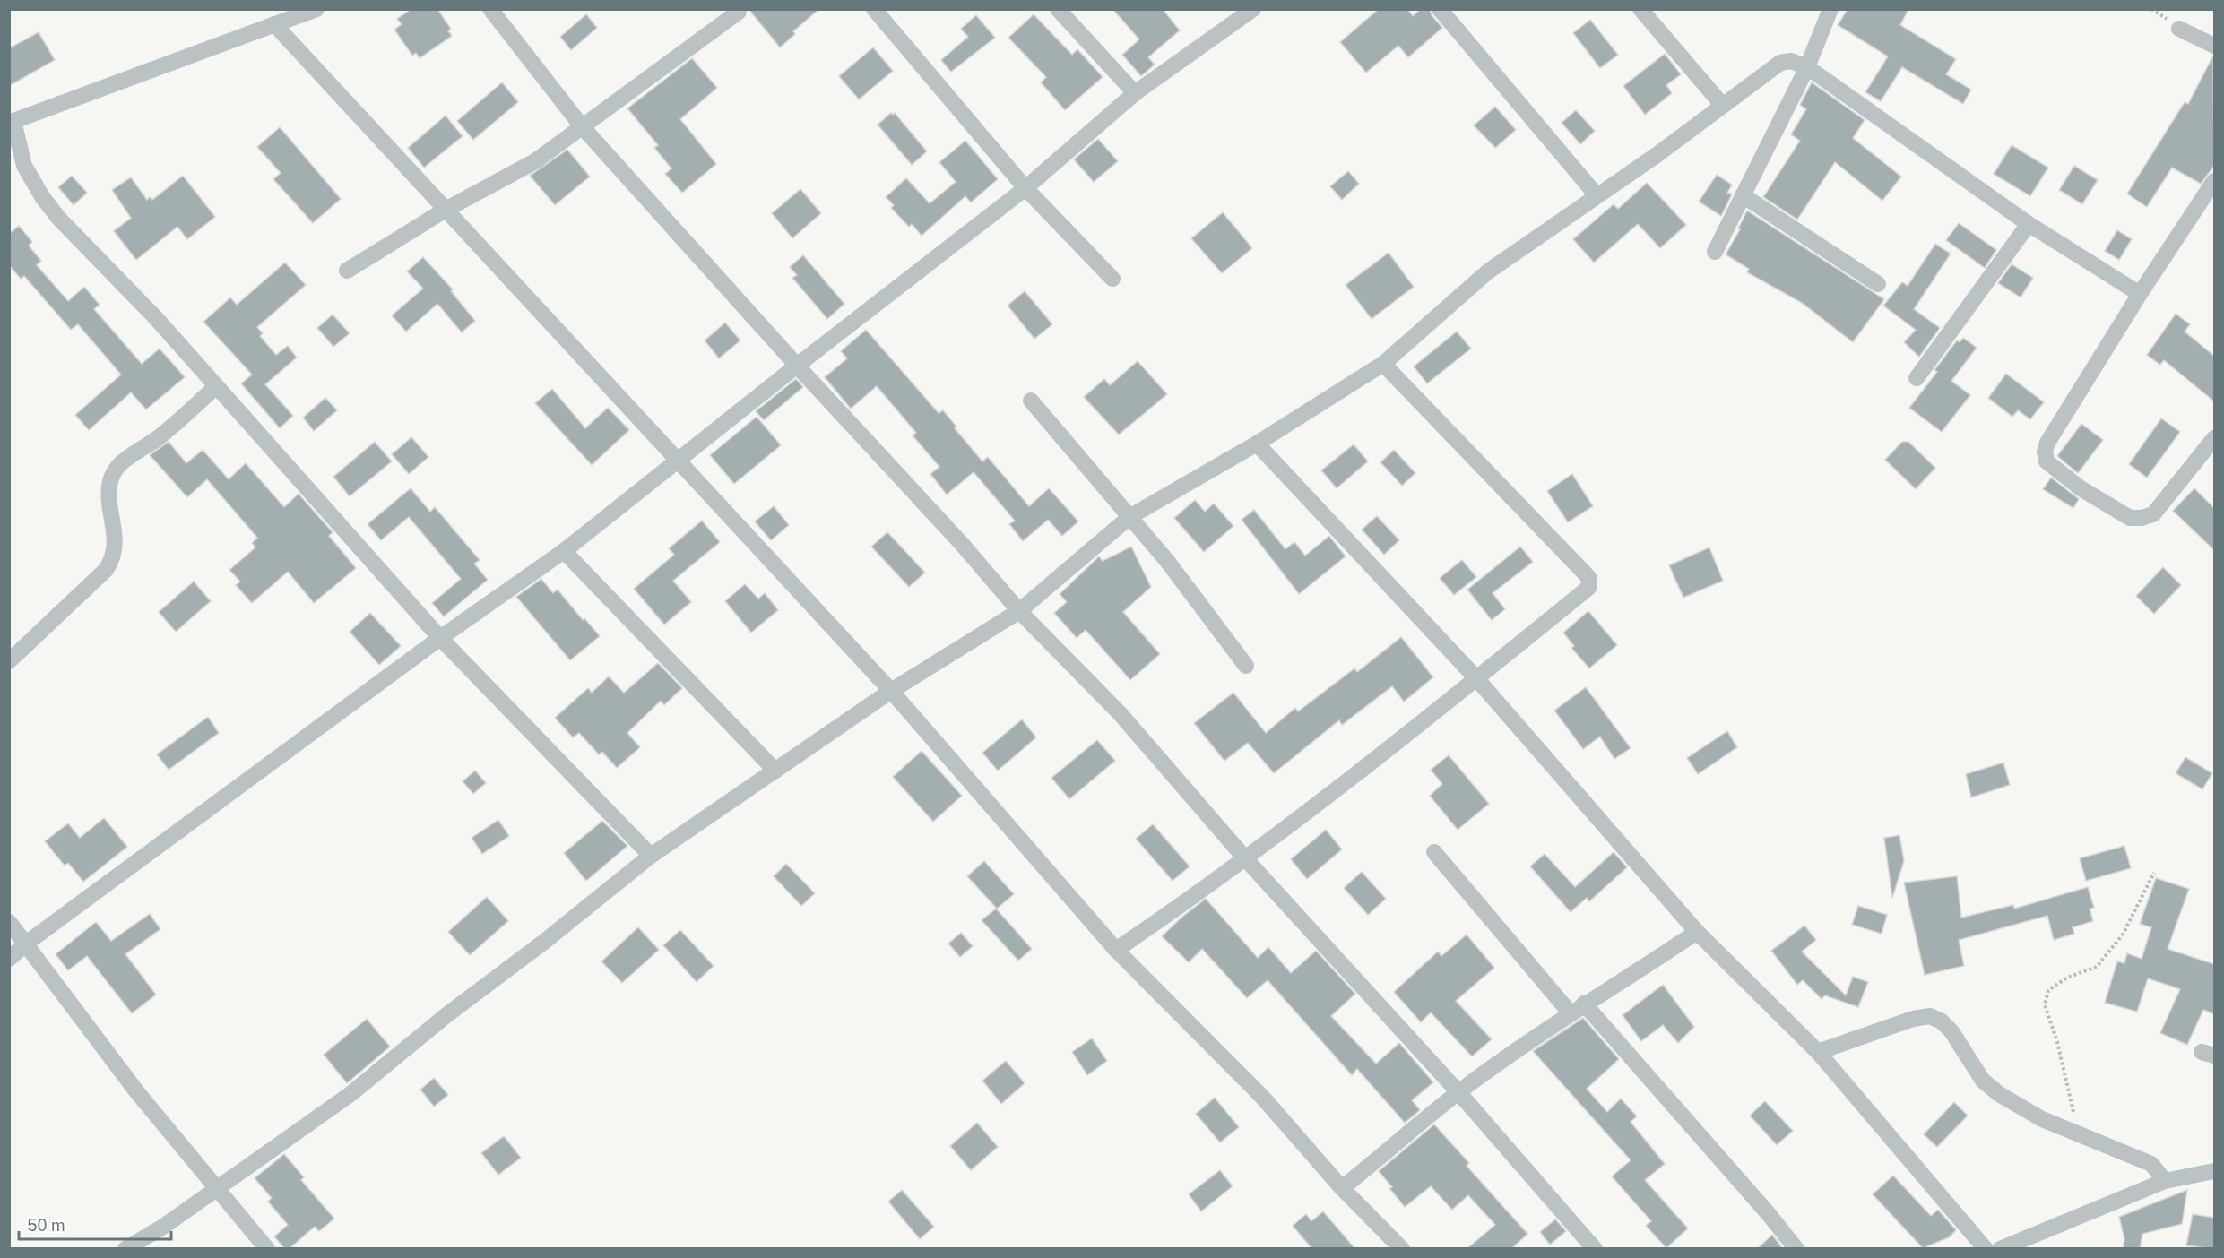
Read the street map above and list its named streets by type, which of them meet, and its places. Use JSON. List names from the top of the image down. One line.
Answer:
{"scale_bar":"50 m"}
